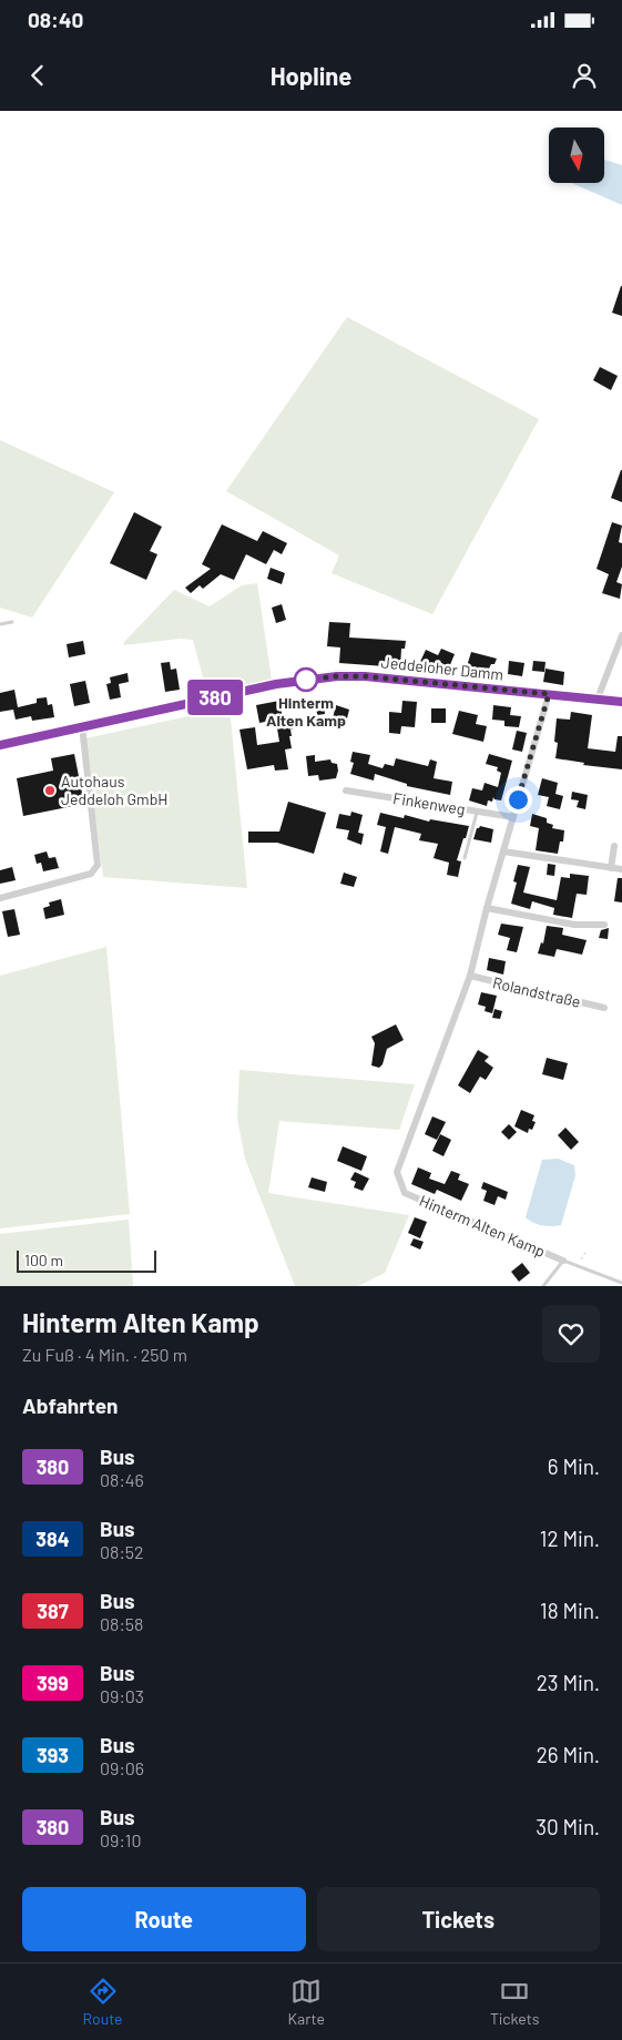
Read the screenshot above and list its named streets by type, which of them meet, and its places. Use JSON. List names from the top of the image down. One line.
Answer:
{"streets":{"main road":["Jeddeloher Damm"],"street":["Finkenweg","Rolandstraße","Hinterm Alten Kamp"]},"crossings":[["Jeddeloher Damm","Hinterm Alten Kamp"],["Finkenweg","Hinterm Alten Kamp"],["Rolandstraße","Hinterm Alten Kamp"]],"places":["Hinterm Alten Kamp","Autohaus Jeddeloh GmbH"],"lines":["bus line 380"],"scale_bar":"100 m","north":"bottom","page":{"status":"08:40","header":"Hopline","on_map":"380","scale":"100 m","heading":[["Hinterm Alten Kamp","Zu Fuß · 4 Min. · 250 m"],"Abfahrten"],"list":[{"mark":"380","name":"Bus","note":"08:46","value":"6 Min."},{"mark":"384","name":"Bus","note":"08:52","value":"12 Min."},{"mark":"387","name":"Bus","note":"08:58","value":"18 Min."},{"mark":"399","name":"Bus","note":"09:03","value":"23 Min."},{"mark":"393","name":"Bus","note":"09:06","value":"26 Min."},{"mark":"380","name":"Bus","note":"09:10","value":"30 Min."}],"buttons":["Route","Tickets"],"tabs":["Route","Karte","Tickets"]}}
